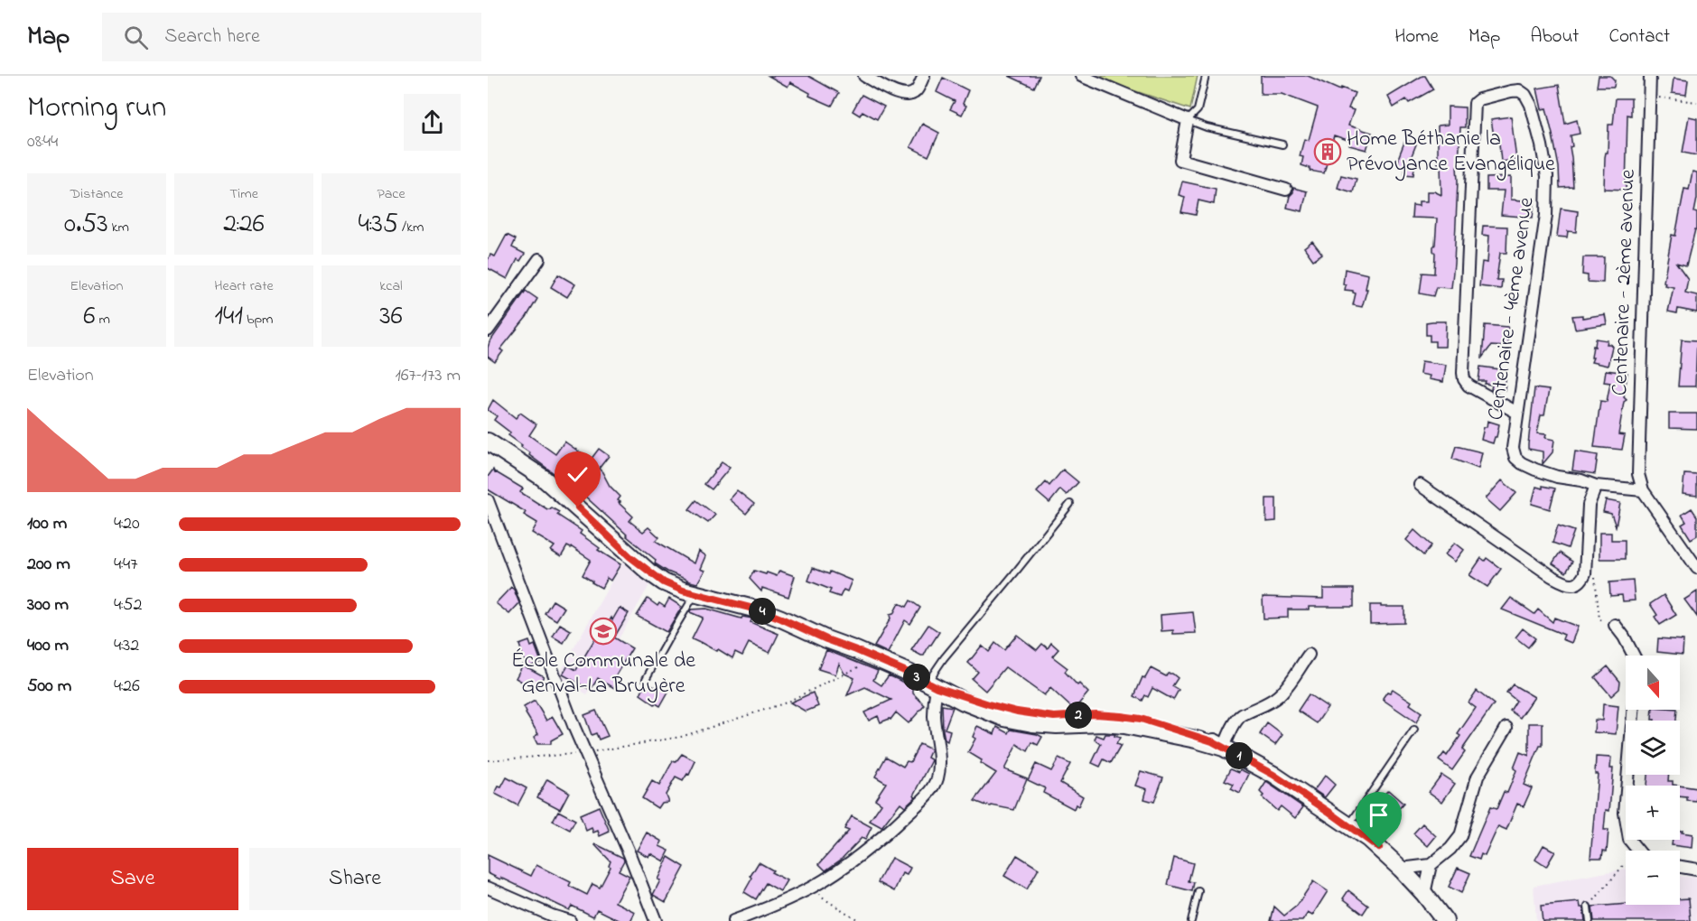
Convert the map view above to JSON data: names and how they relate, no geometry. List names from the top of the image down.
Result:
{
  "streets": {
    "street": ["Centenaire - 2ème avenue", "Centenaire - 4ème avenue"]
  },
  "crossings": [
    ["Centenaire - 2ème avenue", "Centenaire - 4ème avenue"]
  ],
  "places": {
    "building": ["Home Béthanie la Prévoyance Evangélique"],
    "school or university": ["École Communale de Genval-La Bruyère"]
  },
  "north": "bottom",
  "page": {
    "header": "Map",
    "search": "Search here",
    "nav": [
      "Home",
      "Map",
      "About",
      "Contact"
    ],
    "heading": ["Morning run", "08:44"],
    "stats": [
      ["Distance", "0.53 km"],
      ["Time", "2:26"],
      ["Pace", "4:35 /km"],
      ["Elevation", "6 m"],
      ["Heart rate", "141 bpm"],
      ["kcal", "36"]
    ],
    "chart": ["Elevation", "167–173 m"],
    "list": [
      {
        "name": "100 m",
        "note": "4:20"
      },
      {
        "name": "200 m",
        "note": "4:47"
      },
      {
        "name": "300 m",
        "note": "4:52"
      },
      {
        "name": "400 m",
        "note": "4:32"
      },
      {
        "name": "500 m",
        "note": "4:26"
      }
    ],
    "pins": [
      "4",
      "3",
      "2",
      "1"
    ],
    "map_buttons": ["+", "−"],
    "buttons": ["Save", "Share"]
  }
}
